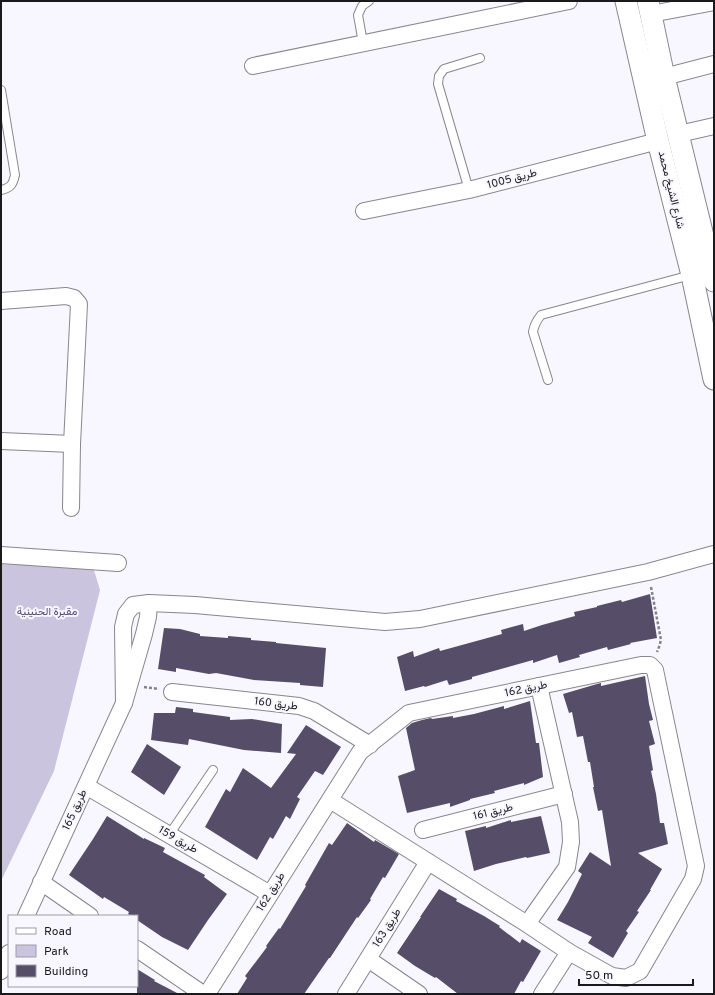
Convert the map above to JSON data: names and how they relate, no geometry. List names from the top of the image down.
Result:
{
  "streets": {
    "street": [
      "طريق 1005",
      "شارع الشيخ محمد",
      "طريق 162",
      "طريق 160",
      "طريق 165",
      "طريق 161",
      "طريق 159",
      "طريق 163"
    ]
  },
  "crossings": [
    ["طريق 1005", "شارع الشيخ محمد"],
    ["طريق 162", "طريق 160"],
    ["طريق 162", "طريق 159"],
    ["طريق 165", "طريق 159"]
  ],
  "parks": ["مقبرة الحنينية"],
  "legend": ["Road", "Park", "Building"],
  "scale_bar": "50 m"
}
